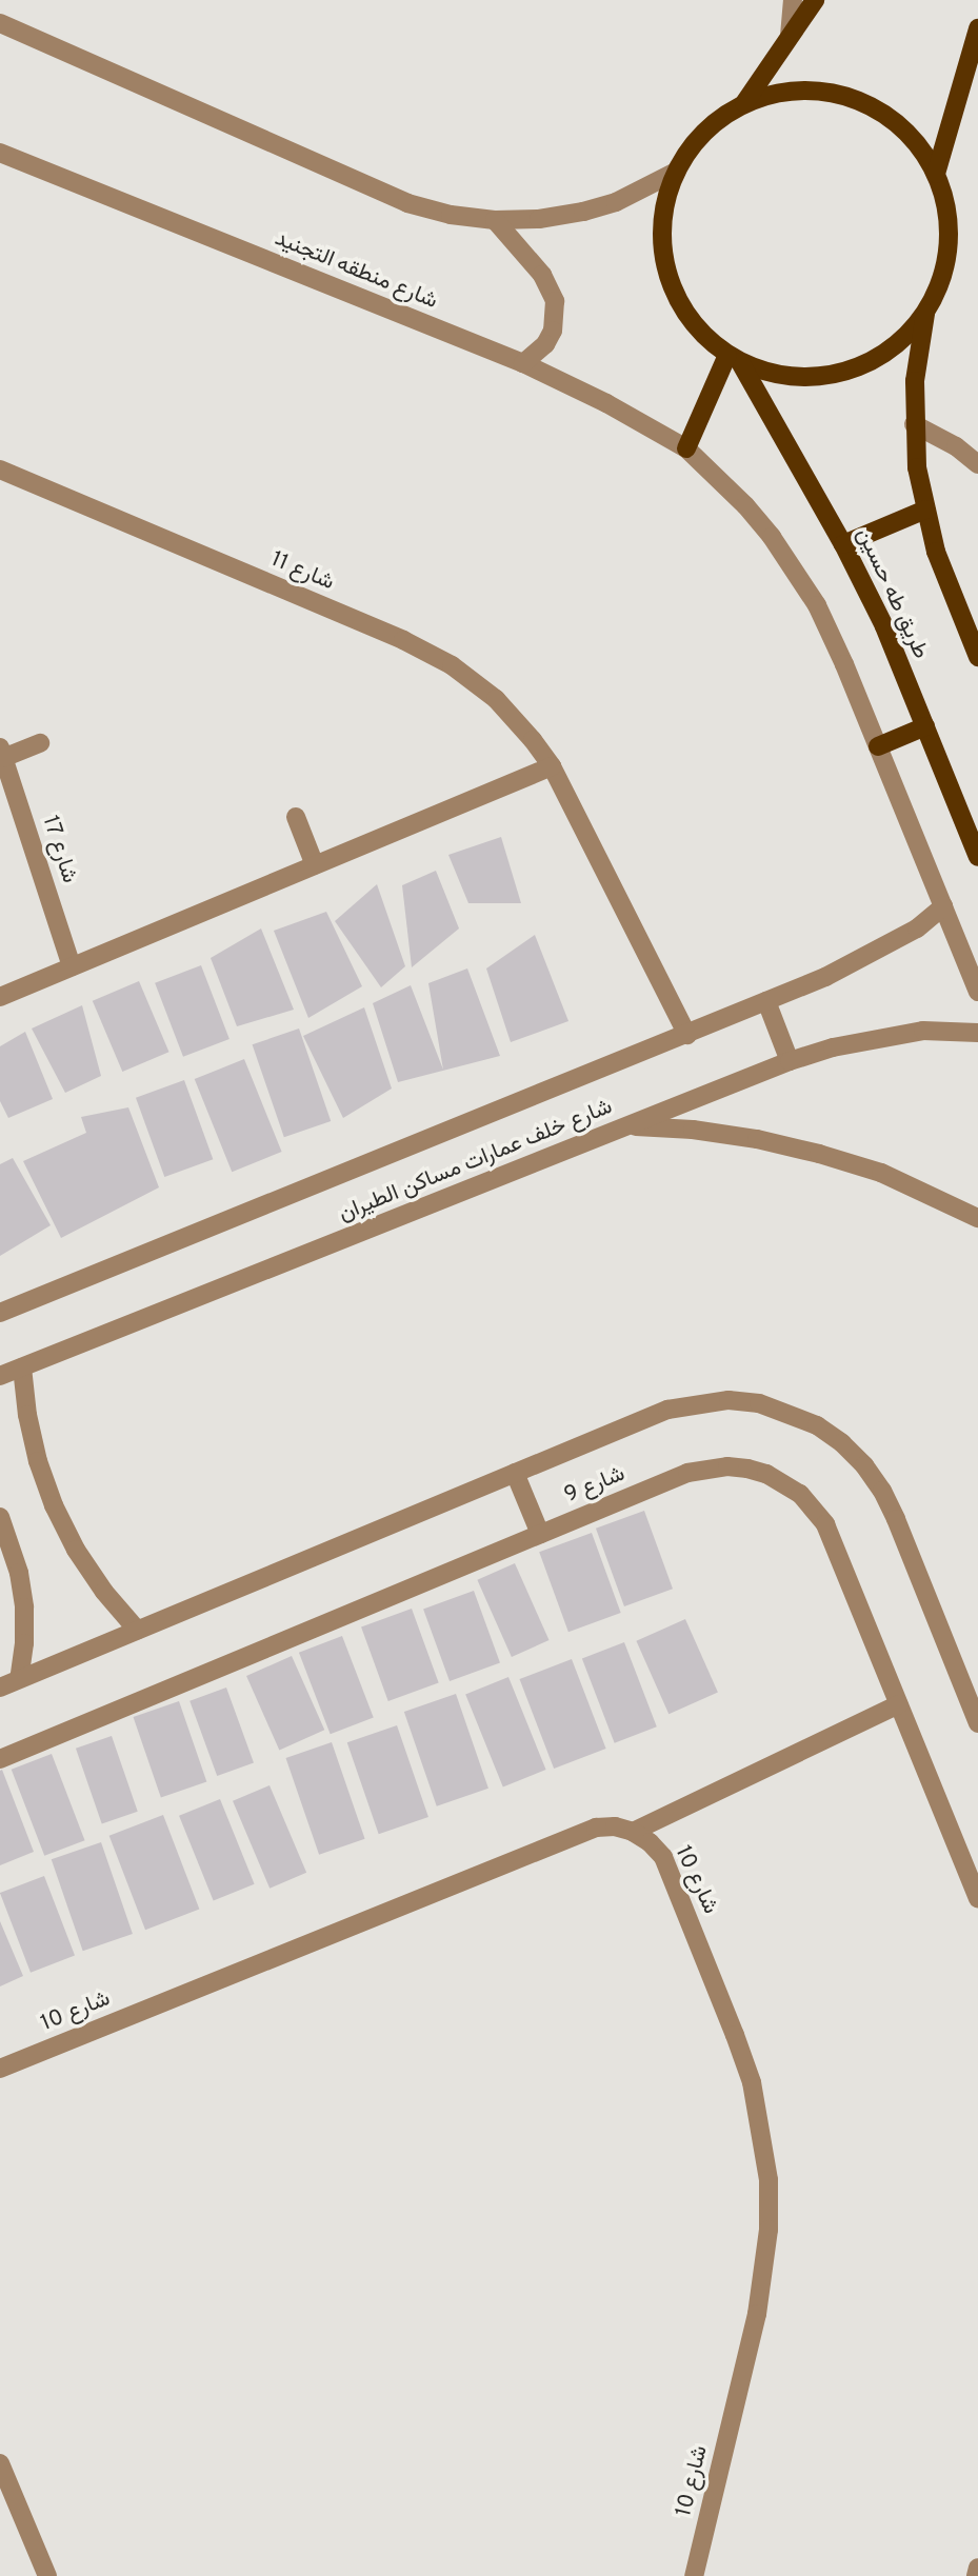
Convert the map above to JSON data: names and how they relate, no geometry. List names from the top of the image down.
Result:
{
  "streets": {
    "main road": ["طريق طه حسين"],
    "street": [
      "شارع منطقه التجنيد",
      "شارع 11",
      "شارع 17",
      "شارع خلف عمارات مساكن الطيران",
      "شارع 9",
      "شارع 10"
    ]
  },
  "crossings": [
    ["شارع منطقه التجنيد", "شارع خلف عمارات مساكن الطيران"],
    ["شارع 11", "شارع خلف عمارات مساكن الطيران"]
  ]
}
